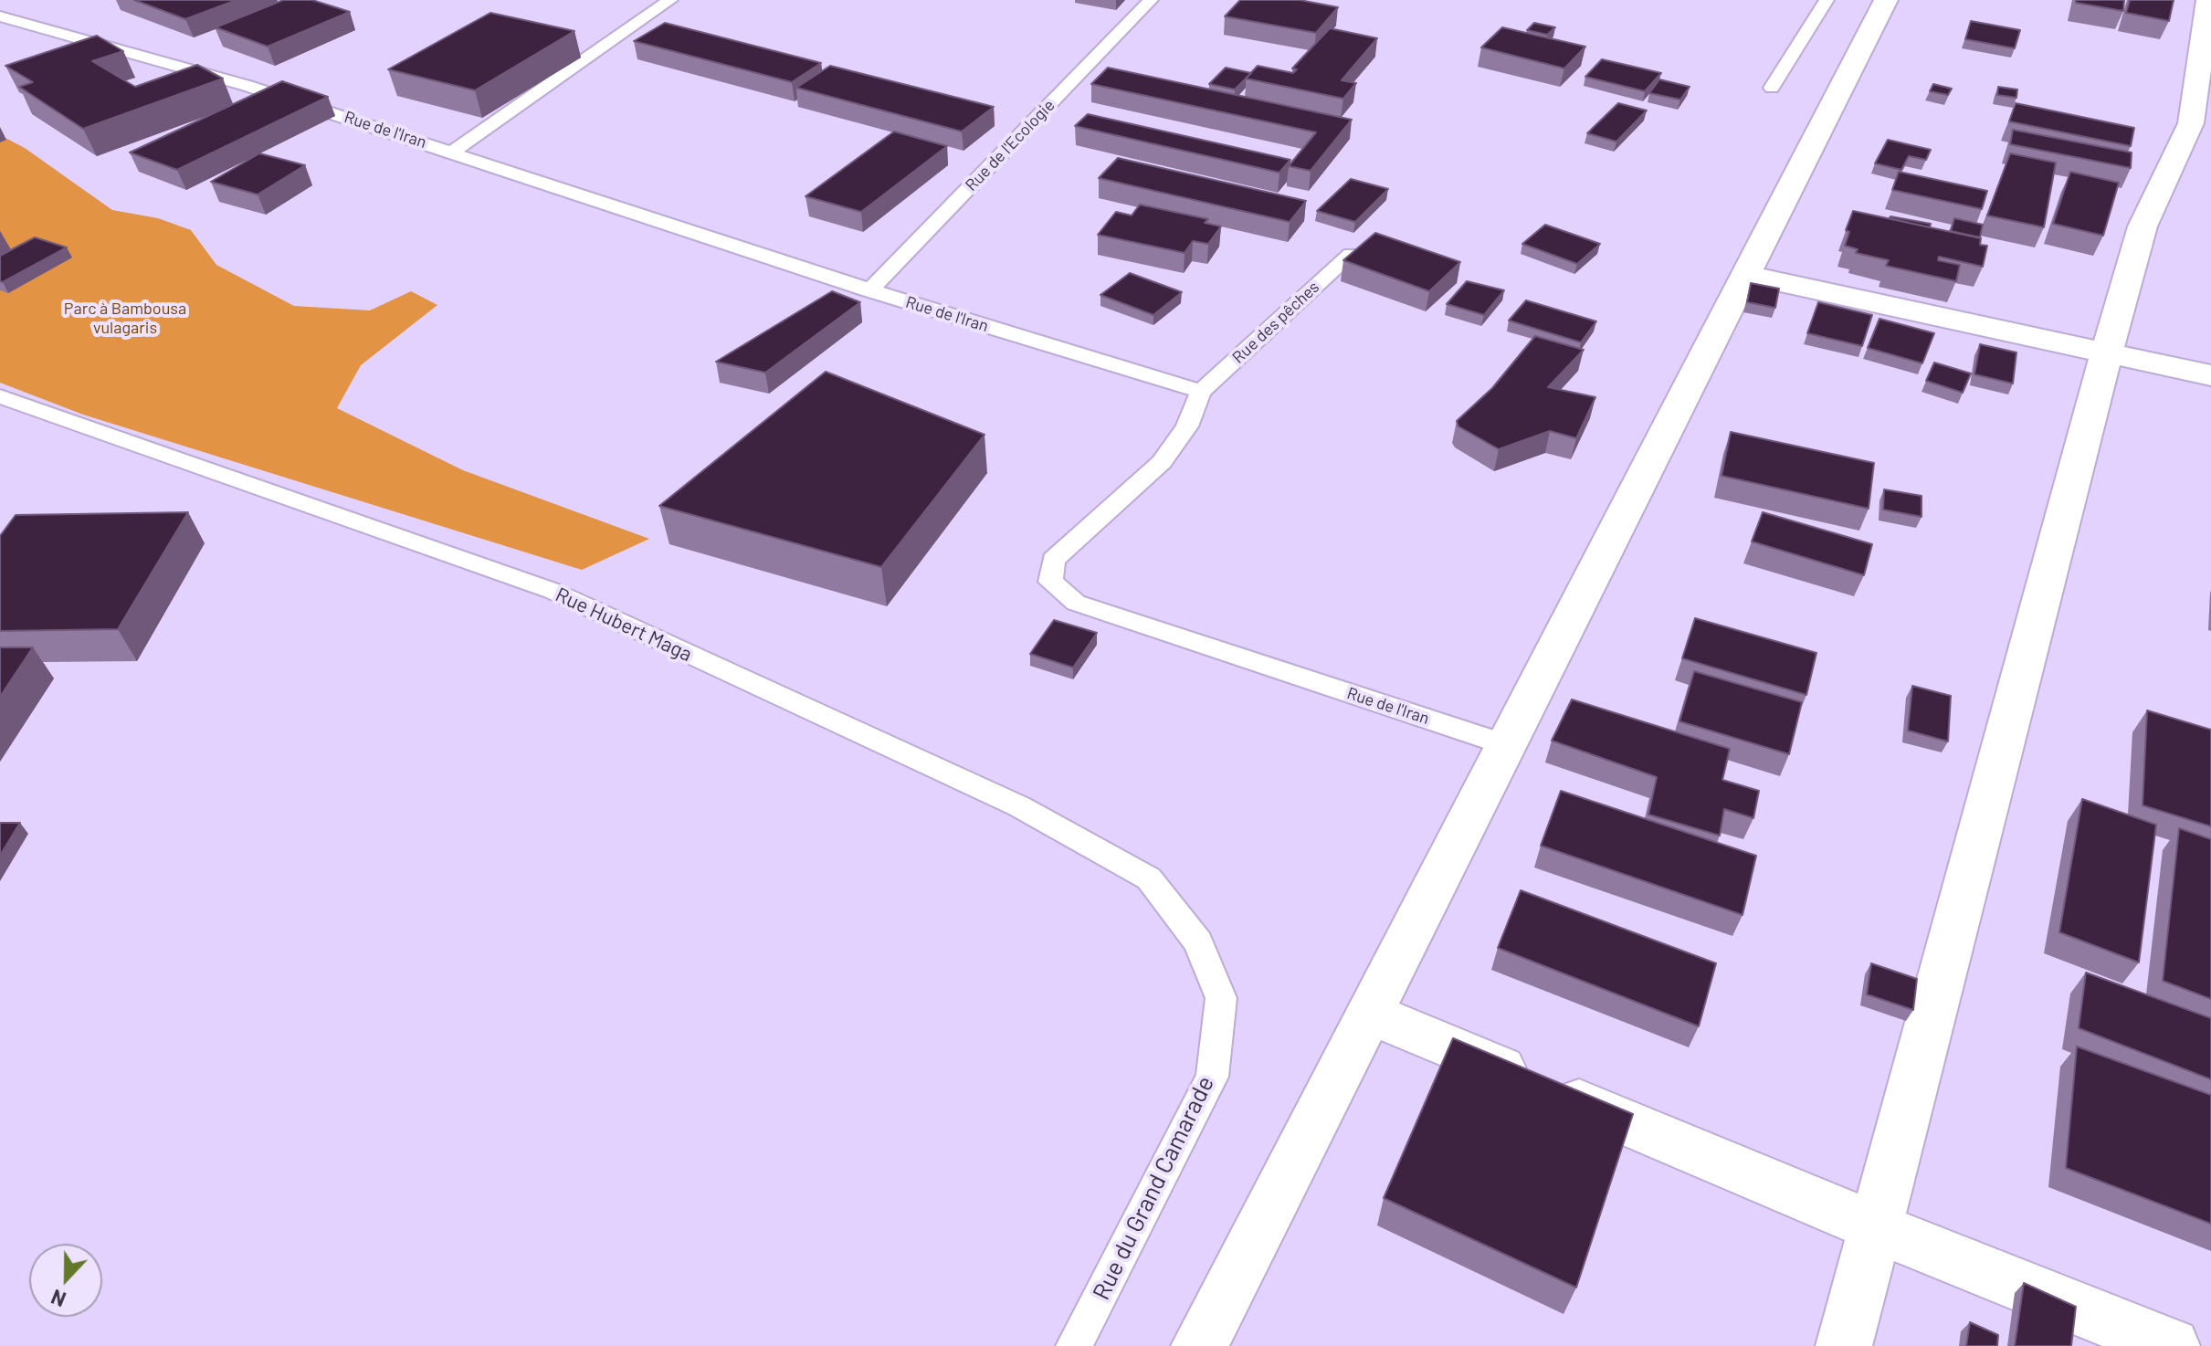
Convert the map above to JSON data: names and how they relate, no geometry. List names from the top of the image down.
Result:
{
  "streets": {
    "lane": [
      "Rue de l'Iran",
      "Rue de l'Ecologie",
      "Rue des pêches",
      "Rue Hubert Maga",
      "Rue du Grand Camarade"
    ]
  },
  "crossings": [
    ["Rue de l'Iran", "Rue de l'Ecologie"],
    ["Rue de l'Iran", "Rue des pêches"],
    ["Rue Hubert Maga", "Rue du Grand Camarade"]
  ],
  "parks": ["Parc à Bambousa vulagaris"],
  "north": "bottom"
}
